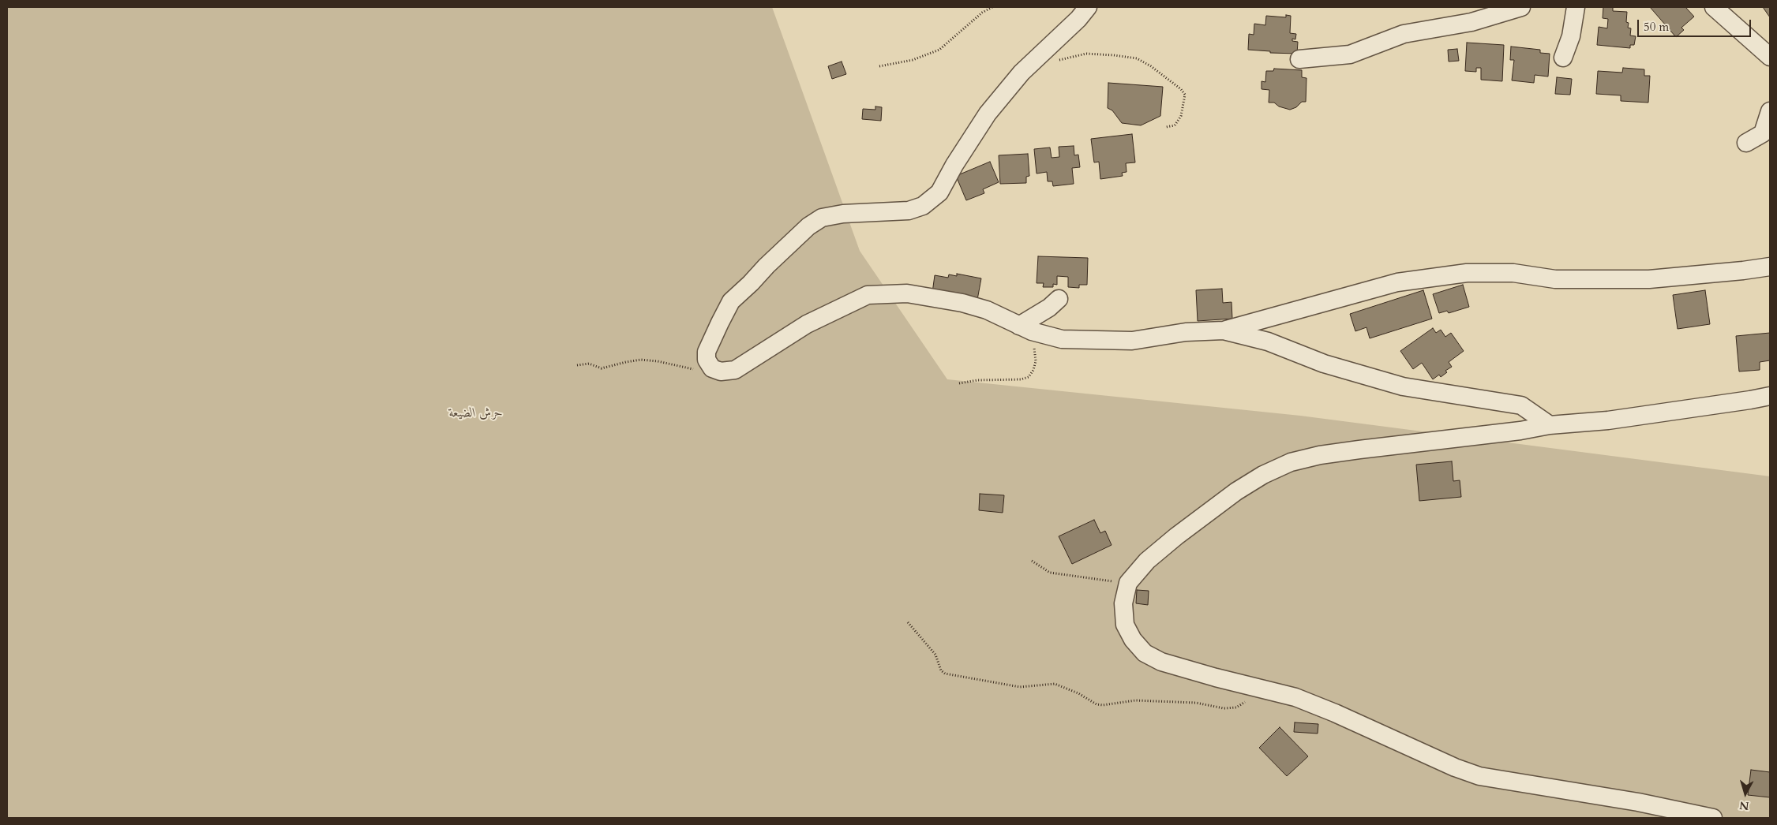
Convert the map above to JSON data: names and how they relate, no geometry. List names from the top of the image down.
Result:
{
  "parks": ["حرش الضيعة"],
  "scale_bar": "50 m",
  "north": "bottom"
}
